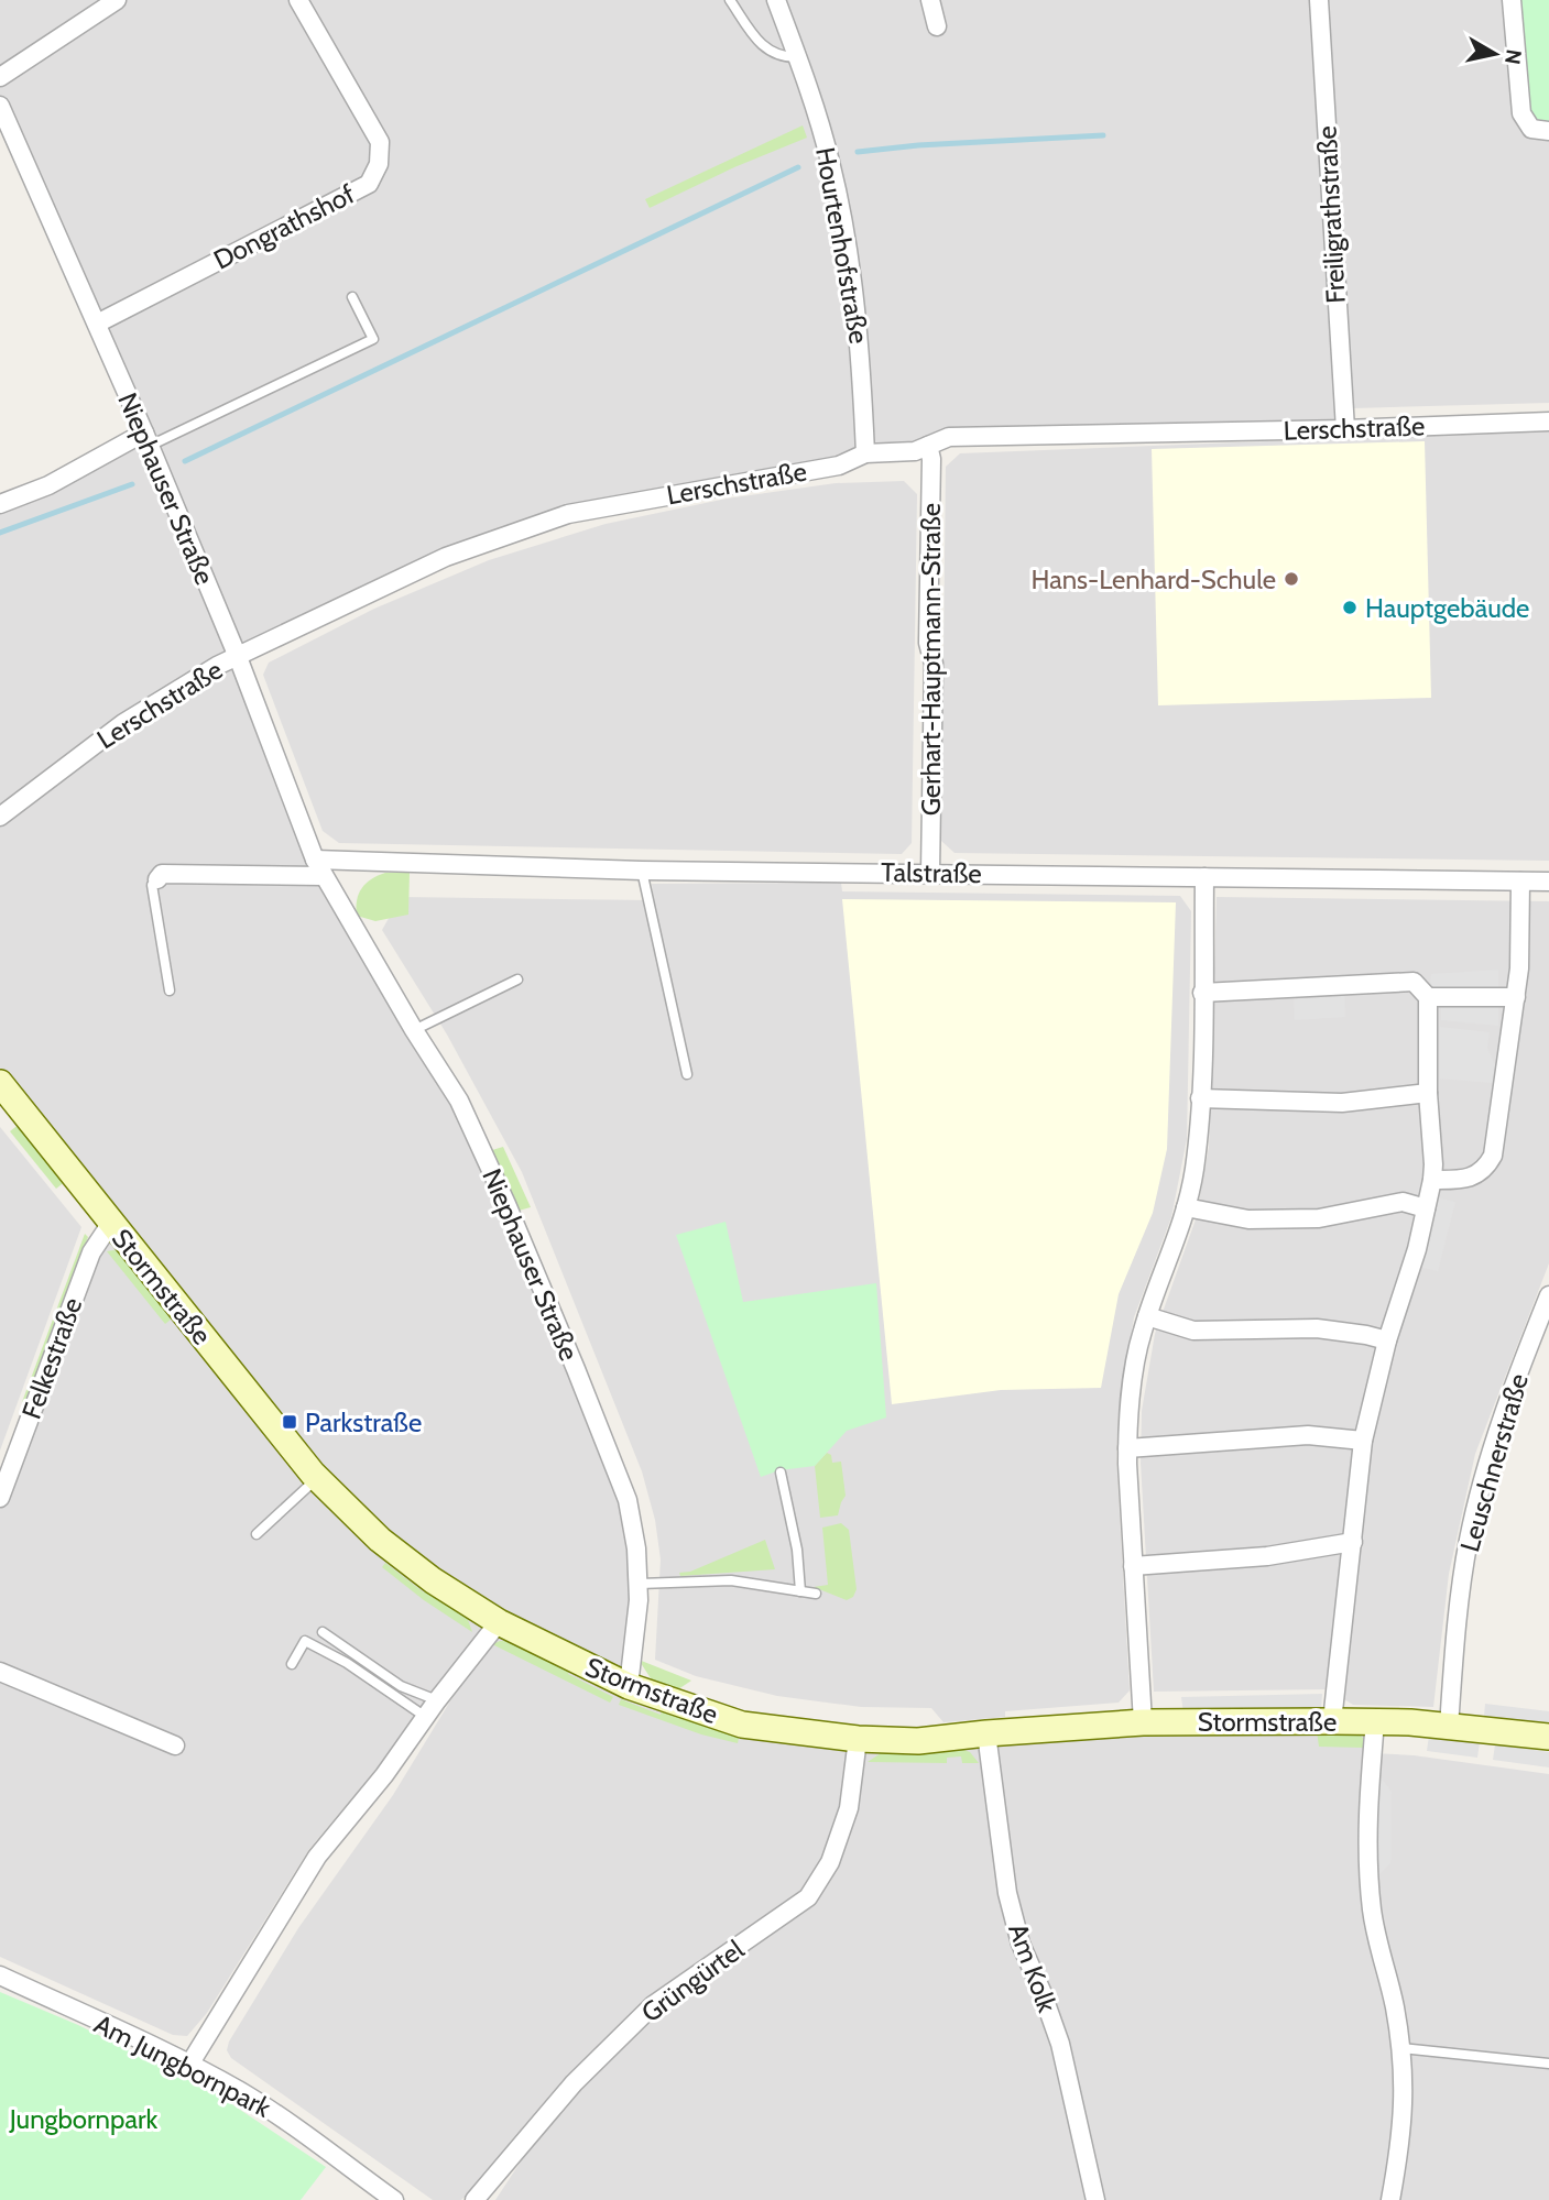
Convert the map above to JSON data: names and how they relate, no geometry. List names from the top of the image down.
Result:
{
  "streets": {
    "street": [
      "Freiligrathstraße",
      "Dongrathshof",
      "Hourtenhofstraße",
      "Lerschstraße",
      "Niephauser Straße",
      "Gerhart-Hauptmann-Straße",
      "Talstraße",
      "Stormstraße",
      "Felkestraße",
      "Leuschnerstraße",
      "Am Kolk",
      "Grüngürtel",
      "Am Jungbornpark"
    ]
  },
  "crossings": [
    ["Freiligrathstraße", "Lerschstraße"],
    ["Dongrathshof", "Niephauser Straße"],
    ["Hourtenhofstraße", "Lerschstraße"],
    ["Lerschstraße", "Niephauser Straße"],
    ["Lerschstraße", "Gerhart-Hauptmann-Straße"],
    ["Niephauser Straße", "Talstraße"],
    ["Niephauser Straße", "Stormstraße"],
    ["Gerhart-Hauptmann-Straße", "Talstraße"],
    ["Stormstraße", "Felkestraße"],
    ["Stormstraße", "Leuschnerstraße"],
    ["Stormstraße", "Am Kolk"],
    ["Stormstraße", "Grüngürtel"]
  ],
  "parks": ["Jungbornpark"],
  "places": {
    "other": ["Hans-Lenhard-Schule", "Hauptgebäude"],
    "transit": ["Parkstraße"]
  },
  "north": "right"
}
